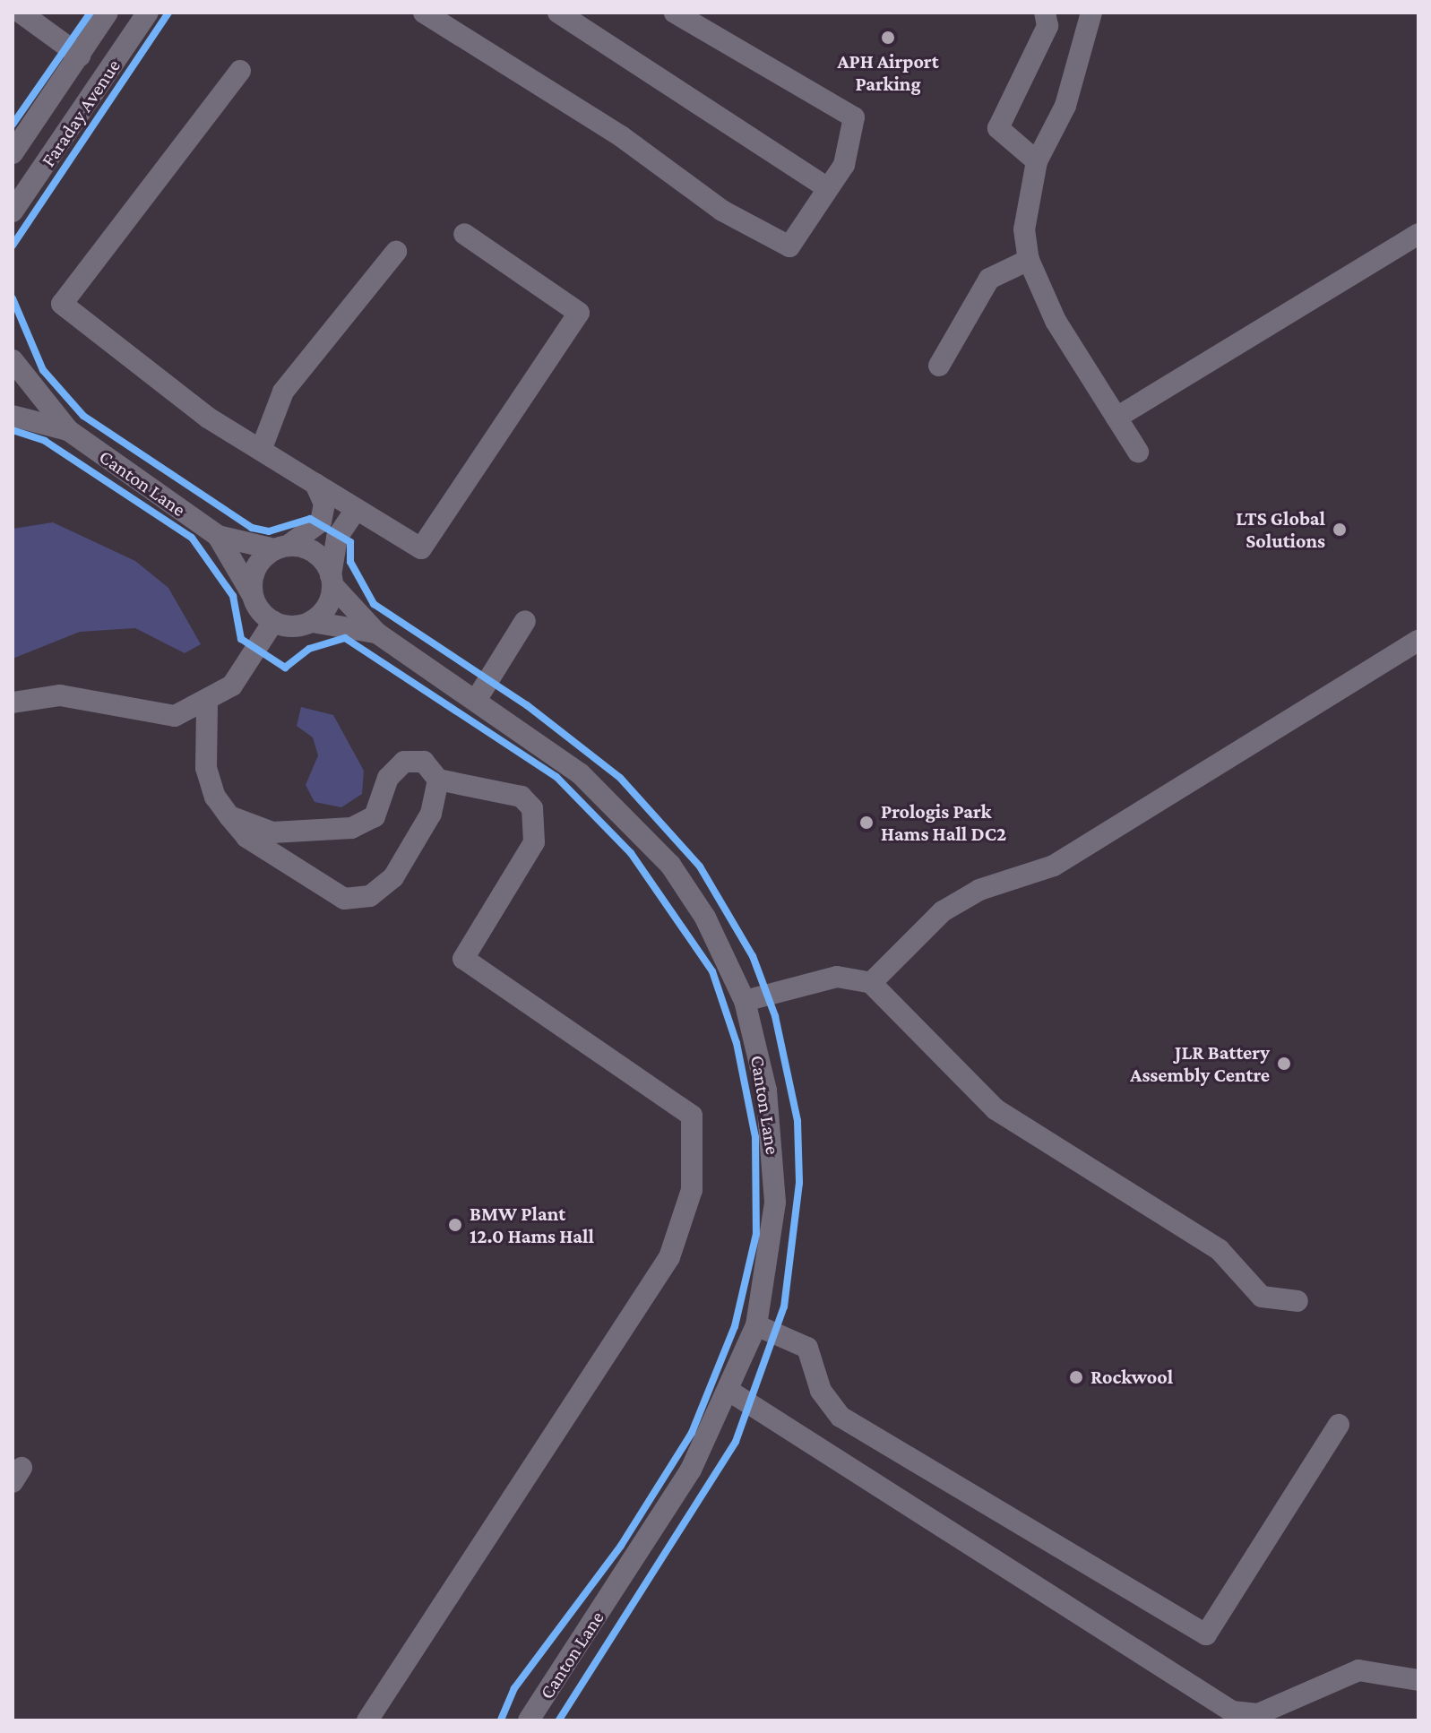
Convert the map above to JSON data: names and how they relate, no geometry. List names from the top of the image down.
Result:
{
  "streets": {
    "street": ["Faraday Avenue", "Canton Lane"]
  },
  "places": [
    "APH Airport Parking",
    "LTS Global Solutions",
    "Prologis Park Hams Hall DC2",
    "JLR Battery Assembly Centre",
    "BMW Plant 12.0 Hams Hall",
    "Rockwool"
  ]
}
